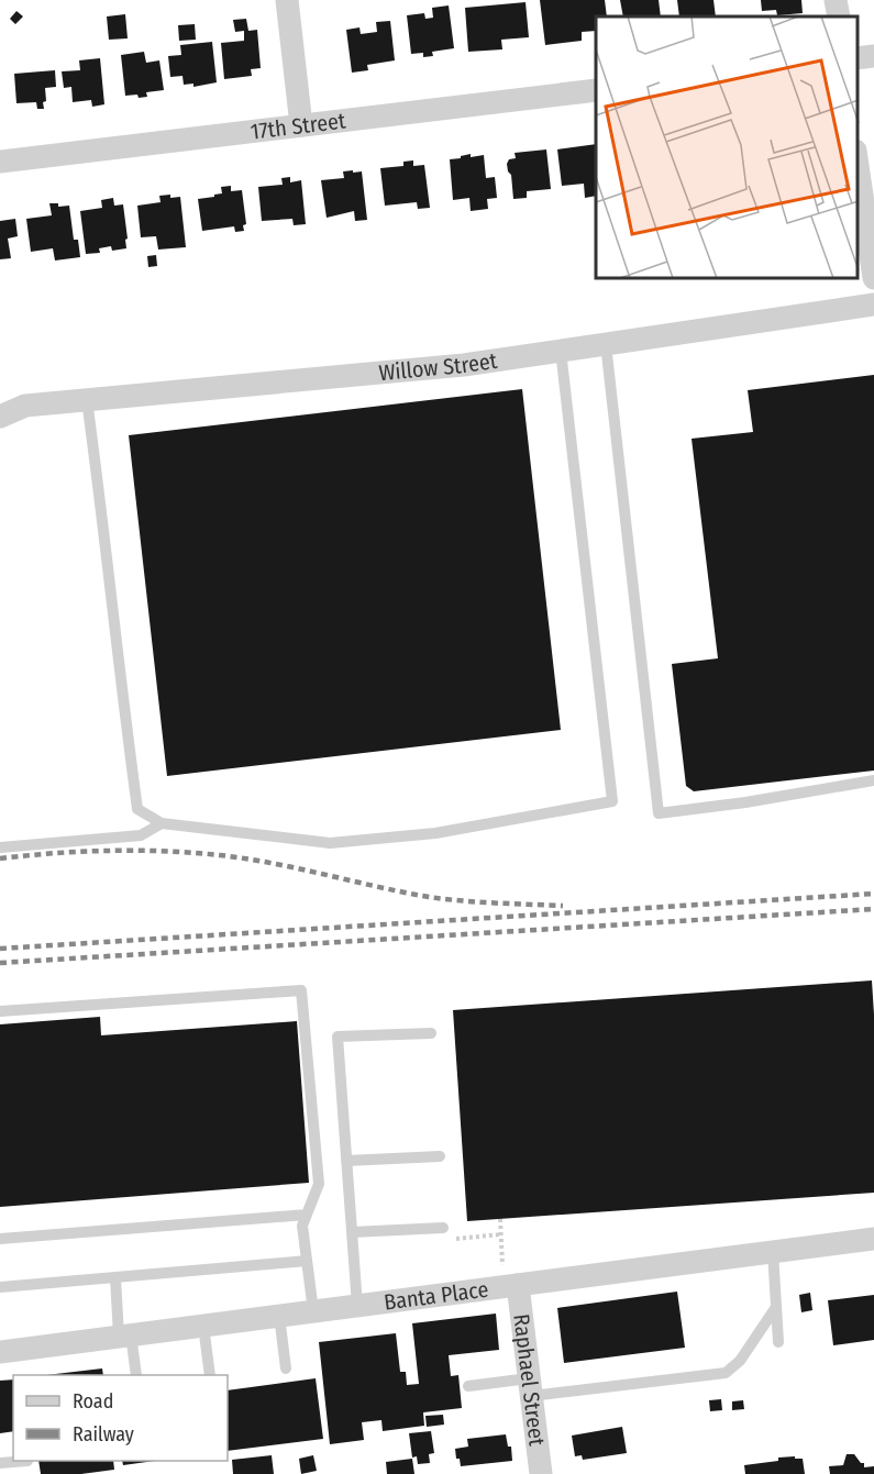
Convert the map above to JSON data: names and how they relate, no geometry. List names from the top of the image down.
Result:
{
  "streets": {
    "street": [
      "17th Street",
      "Willow Street",
      "Banta Place",
      "Raphael Street"
    ]
  },
  "crossings": [
    ["Banta Place", "Raphael Street"]
  ],
  "legend": ["Road", "Railway"]
}
